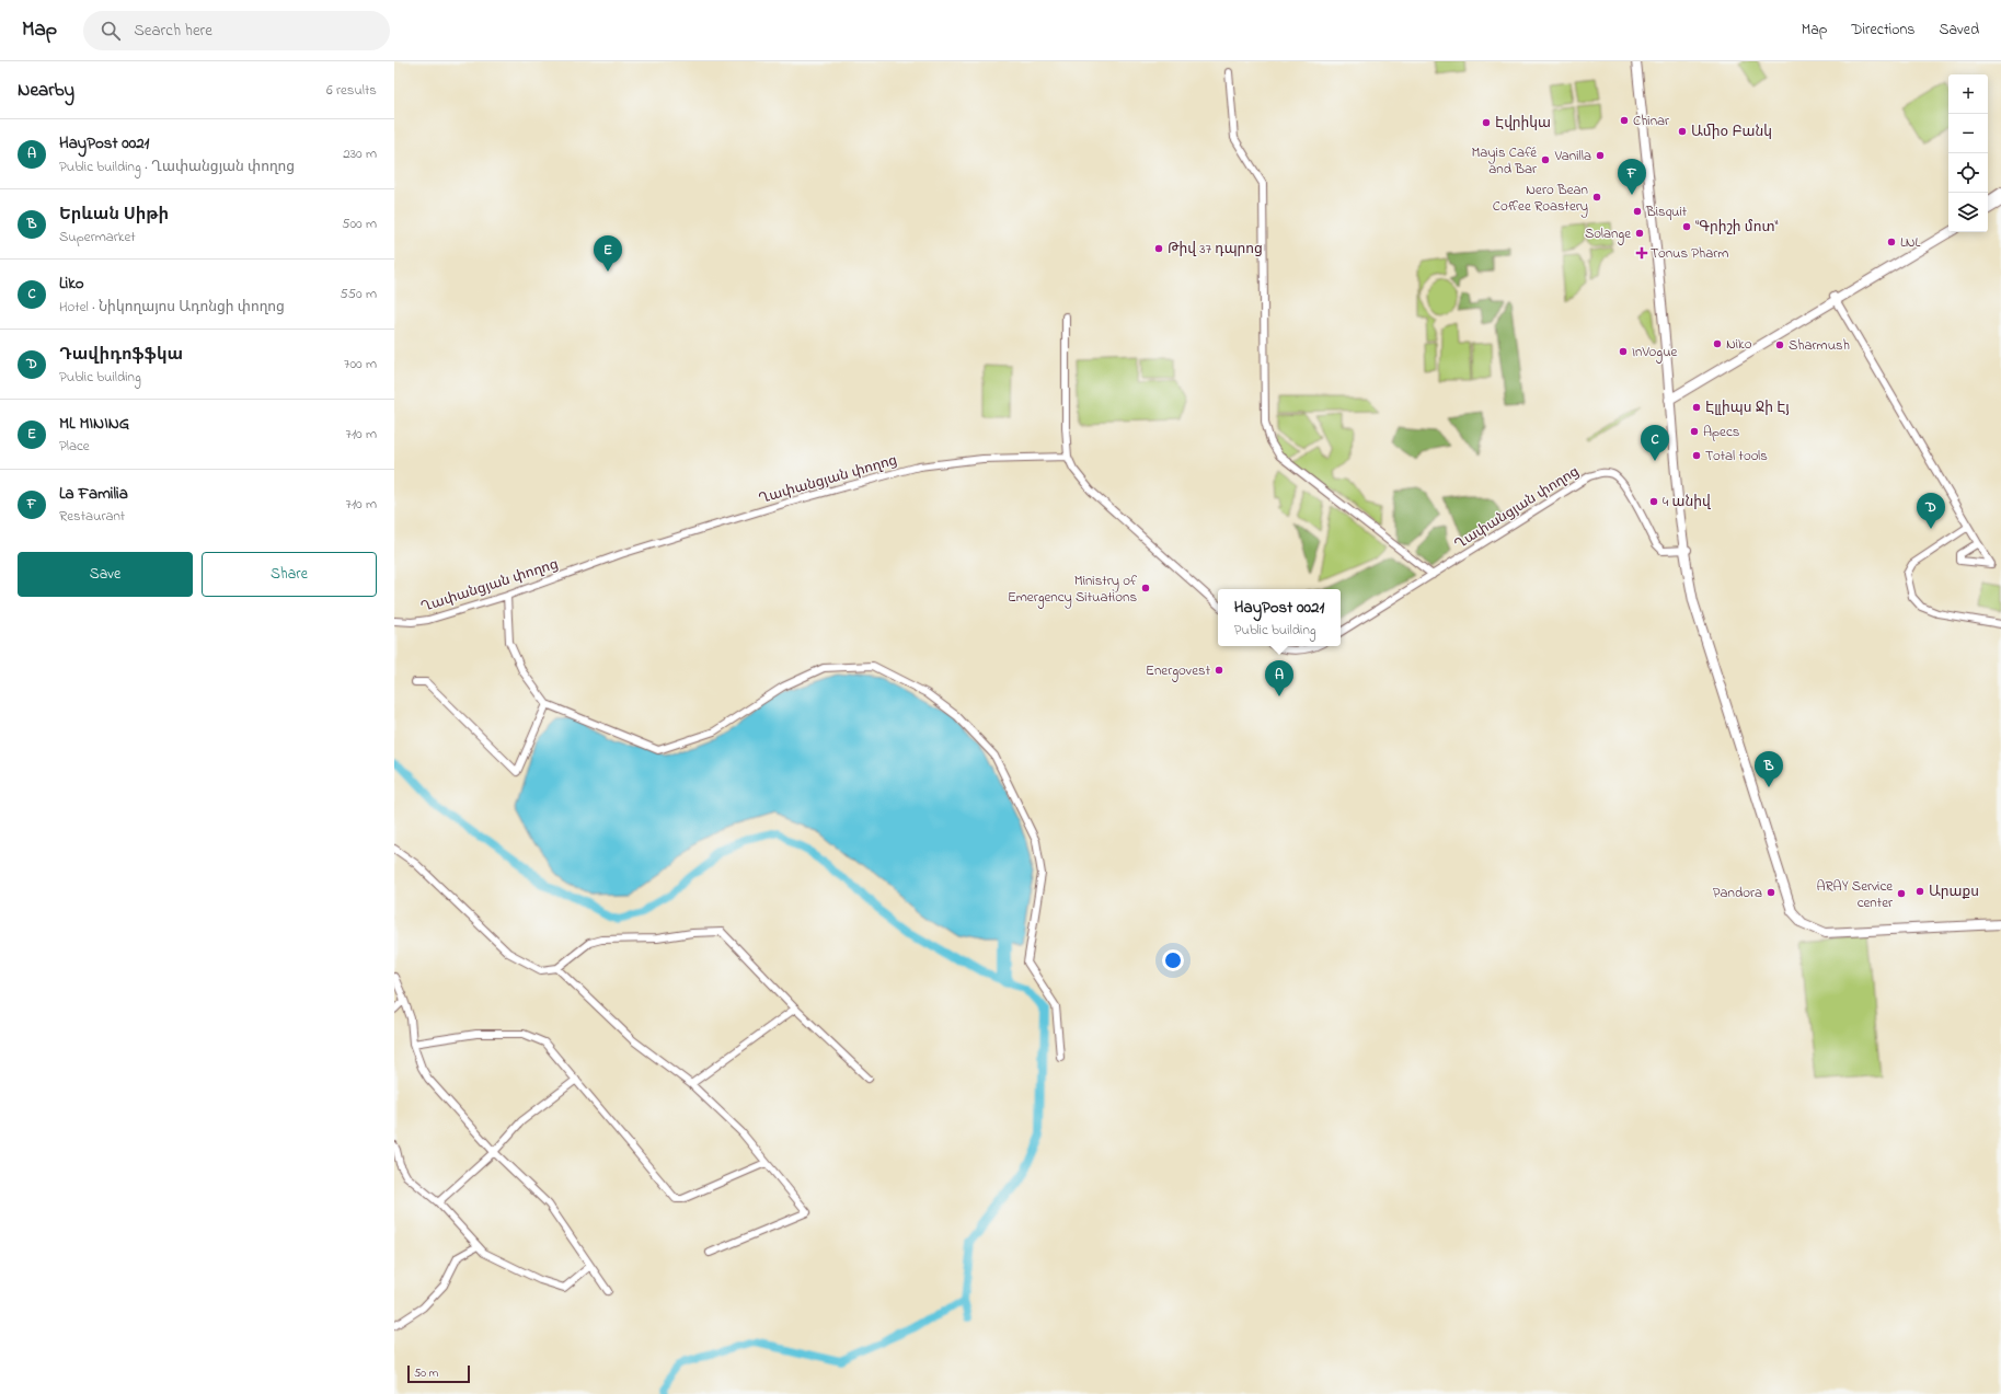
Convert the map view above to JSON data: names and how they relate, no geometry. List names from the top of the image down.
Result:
{
  "streets": {
    "street": ["Ղափանցյան փողոց"]
  },
  "places": {
    "other": [
      "Chinar",
      "Էվրիկա",
      "Ամիօ Բանկ",
      "Vanilla",
      "Mayis Café and Bar",
      "Nero Bean Coffee Roastery",
      "Bisquit",
      "\"Գրիշի մոտ\"",
      "Solange",
      "LNL",
      "Թիվ 37 դպրոց",
      "Niko",
      "Sharmush",
      "InVogue",
      "Էլլիպս Ջի Էյ",
      "Apecs",
      "Total tools",
      "4 անիվ",
      "Ministry of Emergency Situations",
      "Energovest",
      "Արաքս",
      "Pandora",
      "ARAY Service center"
    ],
    "health": ["Tonus Pharm"]
  },
  "scale_bar": "50 m",
  "page": {
    "header": "Map",
    "search": "Search here",
    "nav": ["Map", "Directions", "Saved"],
    "heading": ["Nearby", "6 results"],
    "map_buttons": ["+", "−"],
    "list": [
      {
        "mark": "A",
        "name": "HayPost 0021",
        "note": "Public building · Ղափանցյան փողոց",
        "value": "230 m"
      },
      {
        "mark": "B",
        "name": "Երևան Սիթի",
        "note": "Supermarket",
        "value": "500 m"
      },
      {
        "mark": "C",
        "name": "Liko",
        "note": "Hotel · Նիկողայոս Ադոնցի փողոց",
        "value": "550 m"
      },
      {
        "mark": "D",
        "name": "Դավիդոֆֆկա",
        "note": "Public building",
        "value": "700 m"
      },
      {
        "mark": "E",
        "name": "ML MINING",
        "note": "Place",
        "value": "710 m"
      },
      {
        "mark": "F",
        "name": "La Familia",
        "note": "Restaurant",
        "value": "710 m"
      }
    ],
    "pins": [
      "F",
      "E",
      "C",
      "D",
      "A",
      "B"
    ],
    "buttons": ["Save", "Share"],
    "popup": ["HayPost 0021", "Public building"],
    "scale": "50 m"
  }
}
